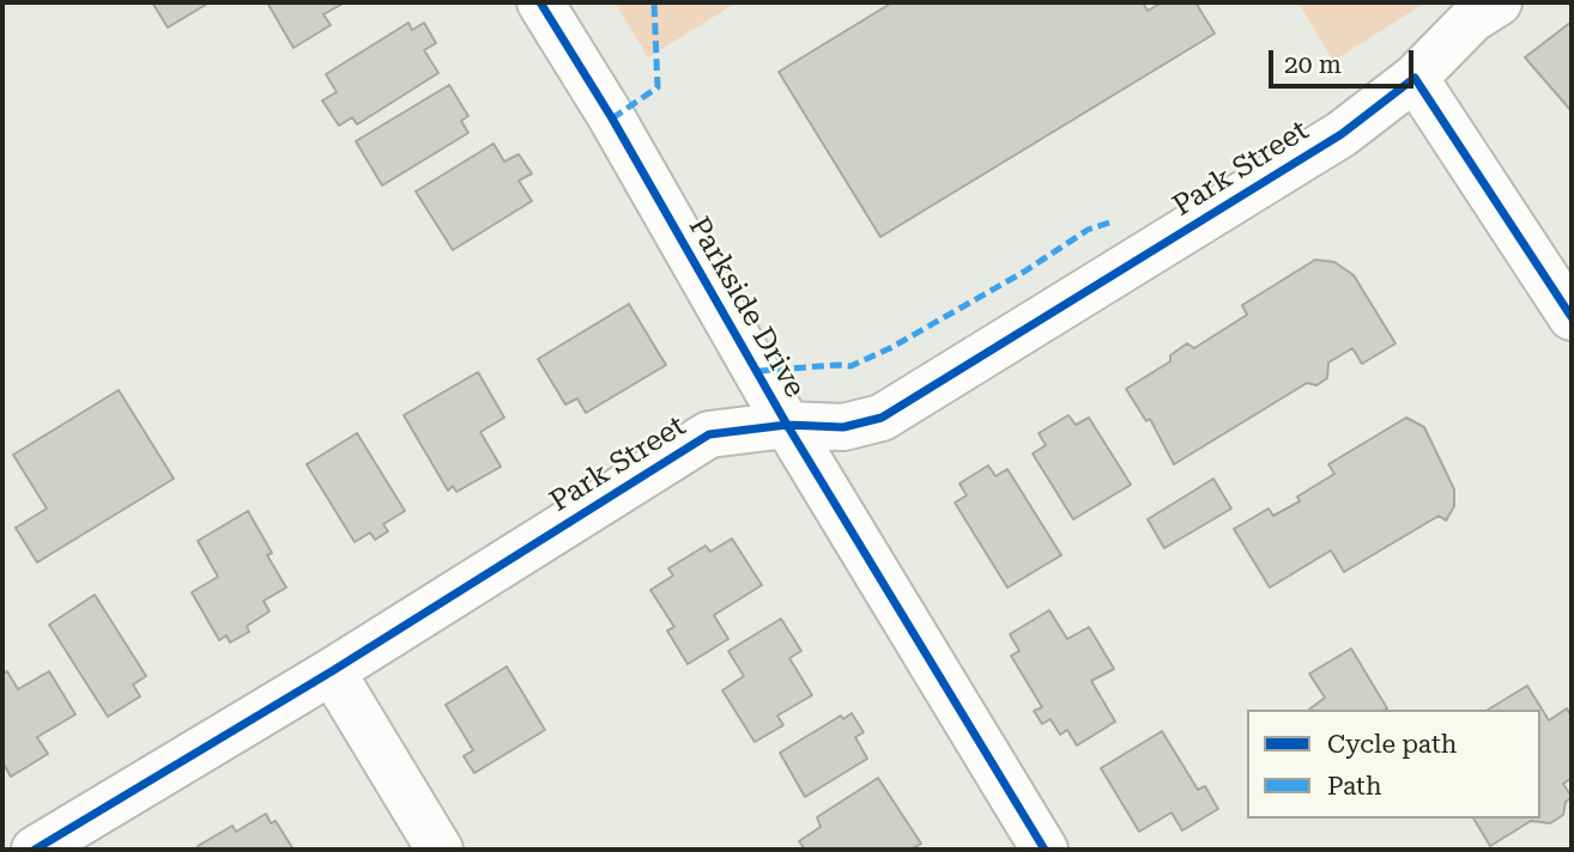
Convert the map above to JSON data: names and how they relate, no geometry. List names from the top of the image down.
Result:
{
  "streets": {
    "street": ["Park Street", "Parkside Drive"]
  },
  "crossings": [
    ["Park Street", "Parkside Drive"]
  ],
  "legend": ["Cycle path", "Path"],
  "scale_bar": "20 m"
}
